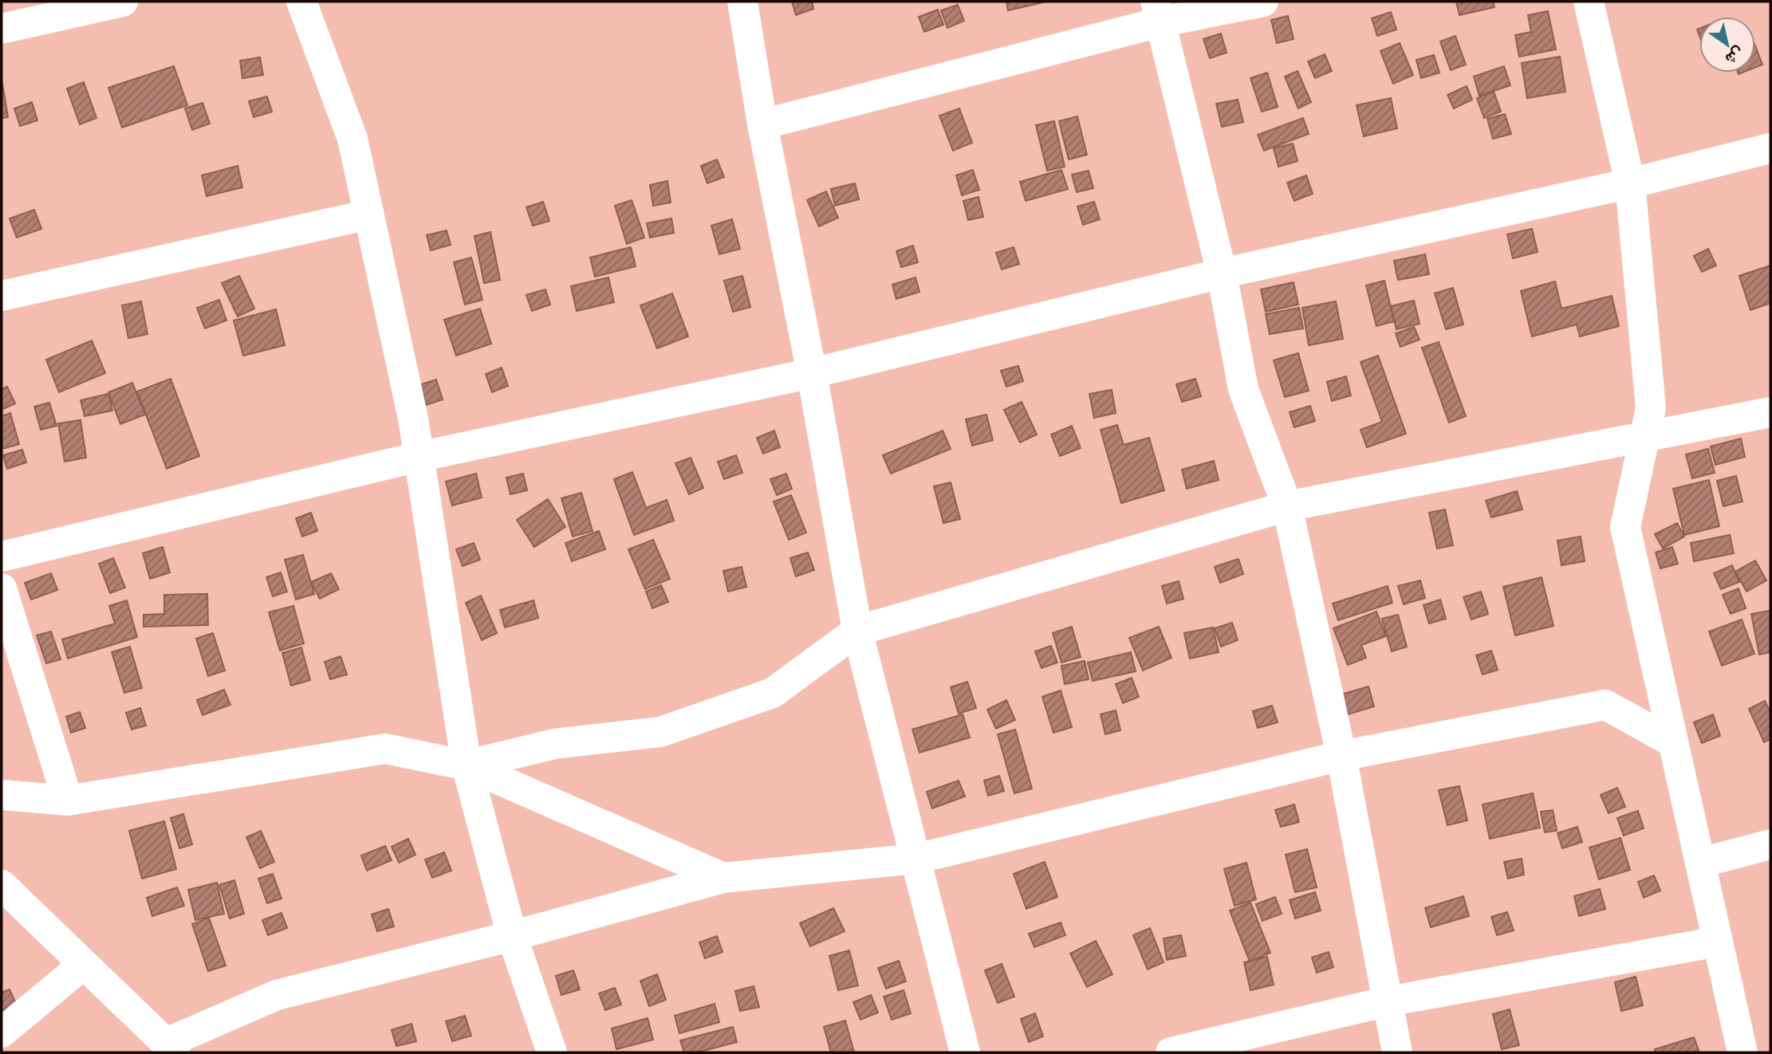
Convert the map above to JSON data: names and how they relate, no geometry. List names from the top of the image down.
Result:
{
  "north": "bottom right"
}
